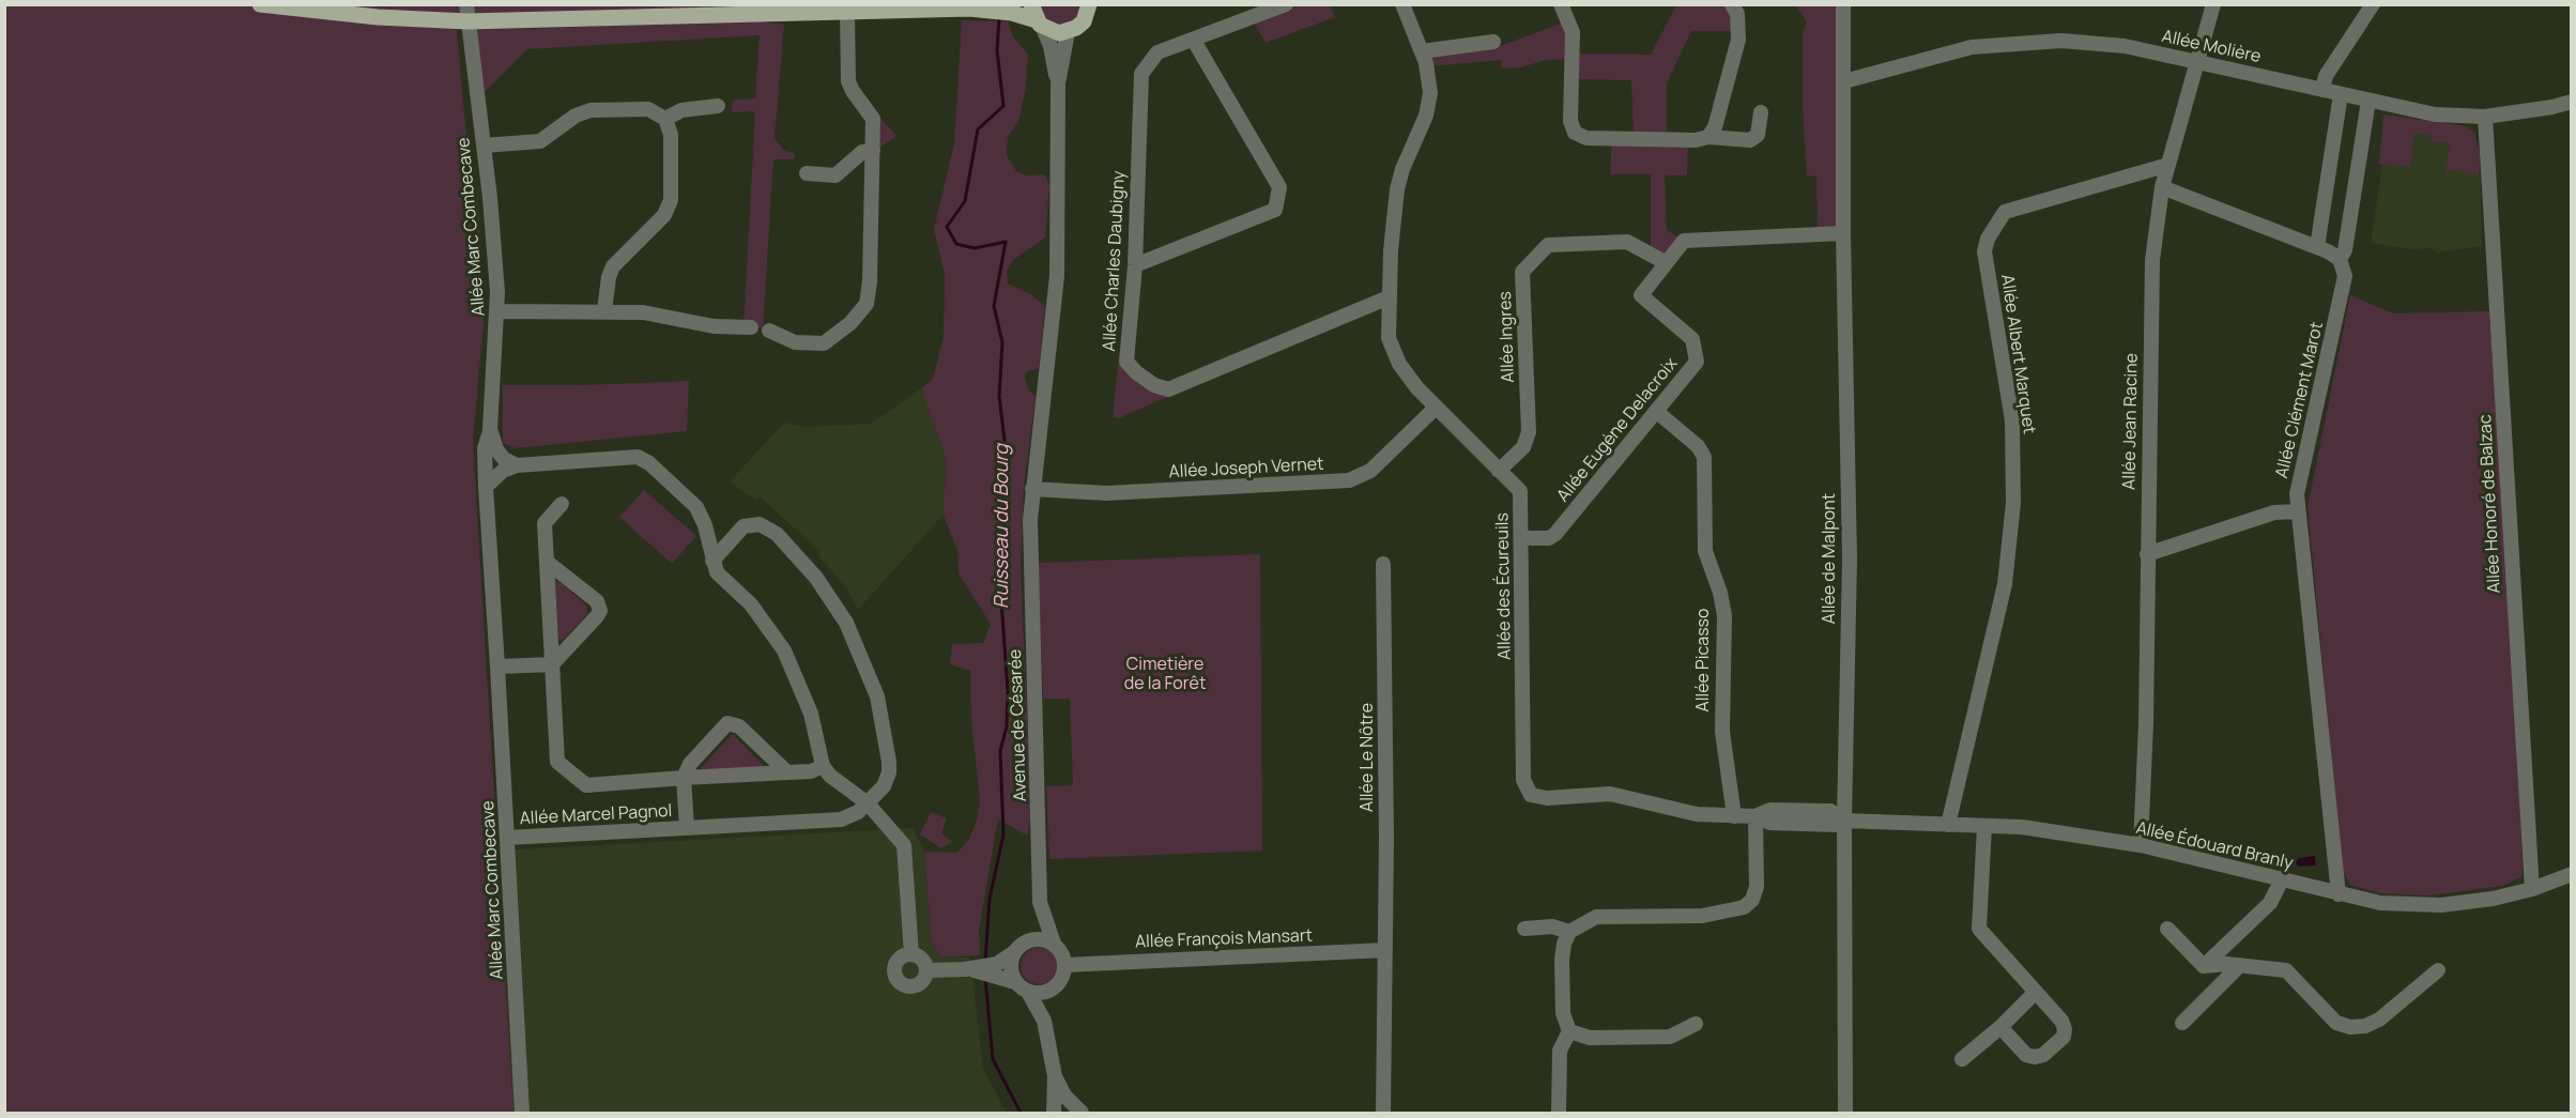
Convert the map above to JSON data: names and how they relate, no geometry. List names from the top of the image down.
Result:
{
  "streets": {
    "street": [
      "Allée Molière",
      "Allée Marc Combecave",
      "Allée Charles Daubigny",
      "Allée Ingres",
      "Allée Albert Marquet",
      "Allée Clément Marot",
      "Allée Jean Racine",
      "Allée Eugène Delacroix",
      "Allée Joseph Vernet",
      "Allée Honoré de Balzac",
      "Allée de Malpont",
      "Allée des Écureuils",
      "Allée Picasso",
      "Avenue de Césarée",
      "Allée Le Nôtre",
      "Allée Marcel Pagnol",
      "Allée Édouard Branly",
      "Allée François Mansart"
    ]
  },
  "crossings": [
    ["Allée Molière", "Allée Jean Racine"],
    ["Allée Molière", "Allée Honoré de Balzac"],
    ["Allée Molière", "Allée de Malpont"],
    ["Allée Marc Combecave", "Allée Marcel Pagnol"],
    ["Allée Charles Daubigny", "Allée des Écureuils"],
    ["Allée Ingres", "Allée Eugène Delacroix"],
    ["Allée Ingres", "Allée des Écureuils"],
    ["Allée Albert Marquet", "Allée Jean Racine"],
    ["Allée Albert Marquet", "Allée Édouard Branly"],
    ["Allée Clément Marot", "Allée Édouard Branly"],
    ["Allée Jean Racine", "Allée Édouard Branly"],
    ["Allée Eugène Delacroix", "Allée de Malpont"],
    ["Allée Eugène Delacroix", "Allée des Écureuils"],
    ["Allée Eugène Delacroix", "Allée Picasso"],
    ["Allée Joseph Vernet", "Allée des Écureuils"],
    ["Allée Joseph Vernet", "Avenue de Césarée"],
    ["Allée Honoré de Balzac", "Allée Édouard Branly"],
    ["Allée de Malpont", "Allée des Écureuils"],
    ["Allée de Malpont", "Allée Édouard Branly"],
    ["Allée des Écureuils", "Allée Picasso"],
    ["Allée des Écureuils", "Allée Édouard Branly"],
    ["Avenue de Césarée", "Allée François Mansart"],
    ["Allée Le Nôtre", "Allée François Mansart"]
  ],
  "water": ["Ruisseau du Bourg"],
  "parks": ["Cimetière de la Forêt"]
}
